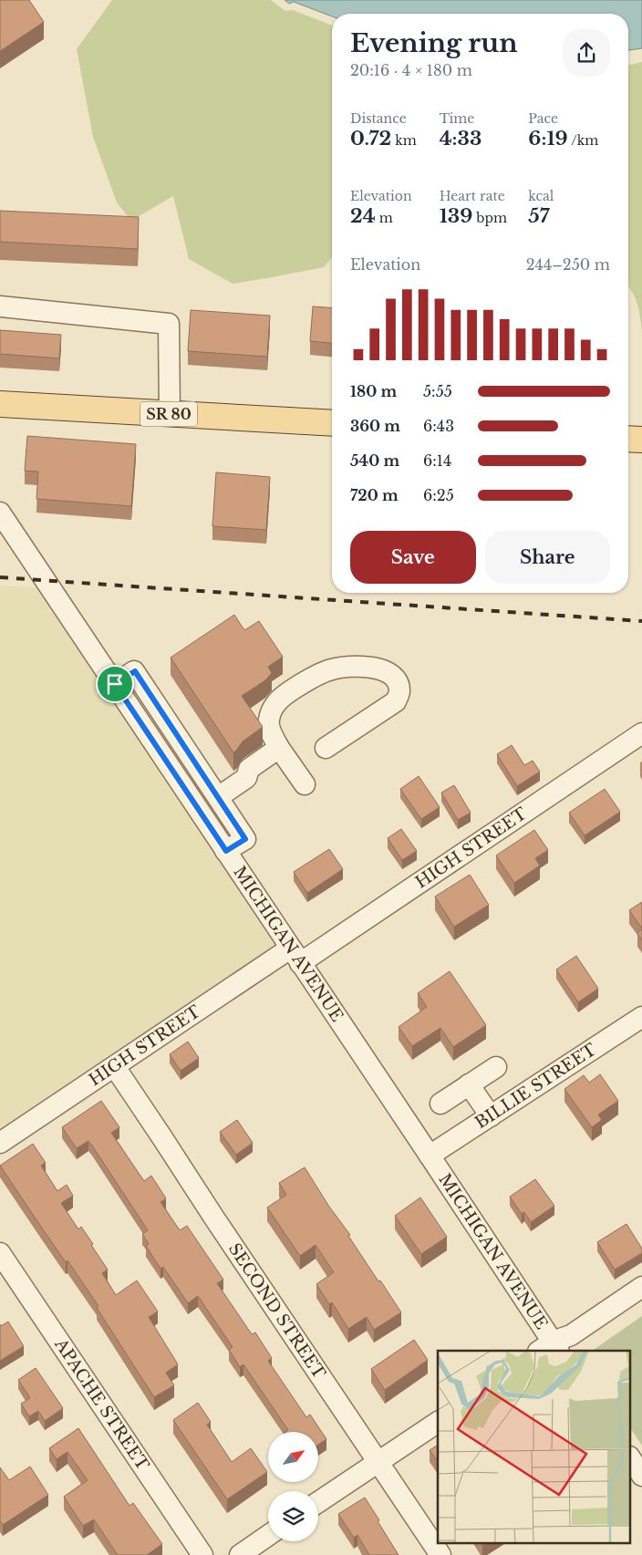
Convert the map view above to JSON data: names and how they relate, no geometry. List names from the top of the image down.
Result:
{
  "streets": {
    "main road": ["SR 80"],
    "street": [
      "HIGH STREET",
      "MICHIGAN AVENUE",
      "BILLIE STREET",
      "SECOND STREET",
      "APACHE STREET"
    ]
  },
  "crossings": [
    ["HIGH STREET", "MICHIGAN AVENUE"],
    ["HIGH STREET", "SECOND STREET"],
    ["MICHIGAN AVENUE", "BILLIE STREET"]
  ],
  "north": "top right",
  "page": {
    "heading": ["Evening run", "20:16 · 4 × 180 m"],
    "stats": [
      ["Distance", "0.72 km"],
      ["Time", "4:33"],
      ["Pace", "6:19 /km"],
      ["Elevation", "24 m"],
      ["Heart rate", "139 bpm"],
      ["kcal", "57"]
    ],
    "chart": ["Elevation", "244–250 m"],
    "list": [
      {
        "name": "180 m",
        "note": "5:55"
      },
      {
        "name": "360 m",
        "note": "6:43"
      },
      {
        "name": "540 m",
        "note": "6:14"
      },
      {
        "name": "720 m",
        "note": "6:25"
      }
    ],
    "buttons": ["Save", "Share"]
  }
}
